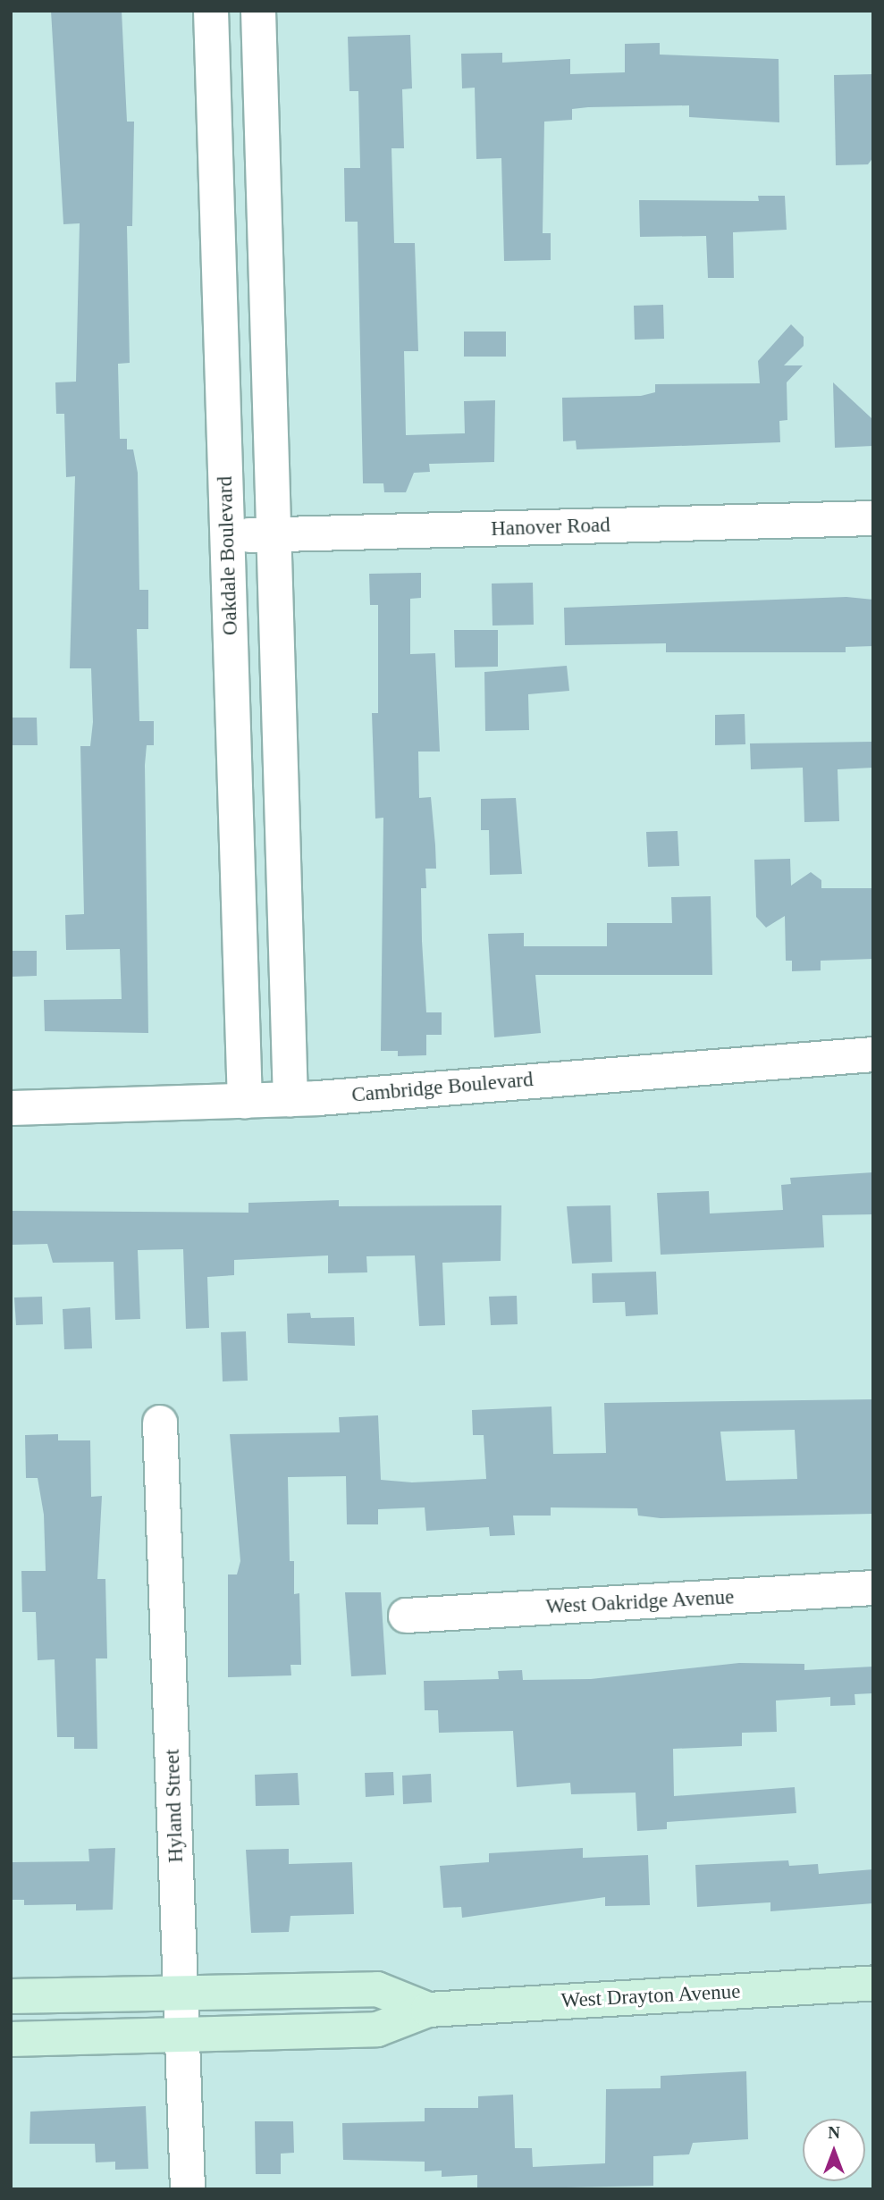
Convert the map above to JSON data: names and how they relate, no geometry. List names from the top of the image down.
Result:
{
  "streets": {
    "street": [
      "Hanover Road",
      "Oakdale Boulevard",
      "Cambridge Boulevard",
      "West Oakridge Avenue",
      "Hyland Street",
      "West Drayton Avenue"
    ]
  },
  "crossings": [
    ["Hanover Road", "Oakdale Boulevard"],
    ["Oakdale Boulevard", "Cambridge Boulevard"],
    ["Hyland Street", "West Drayton Avenue"]
  ],
  "north": "top"
}
